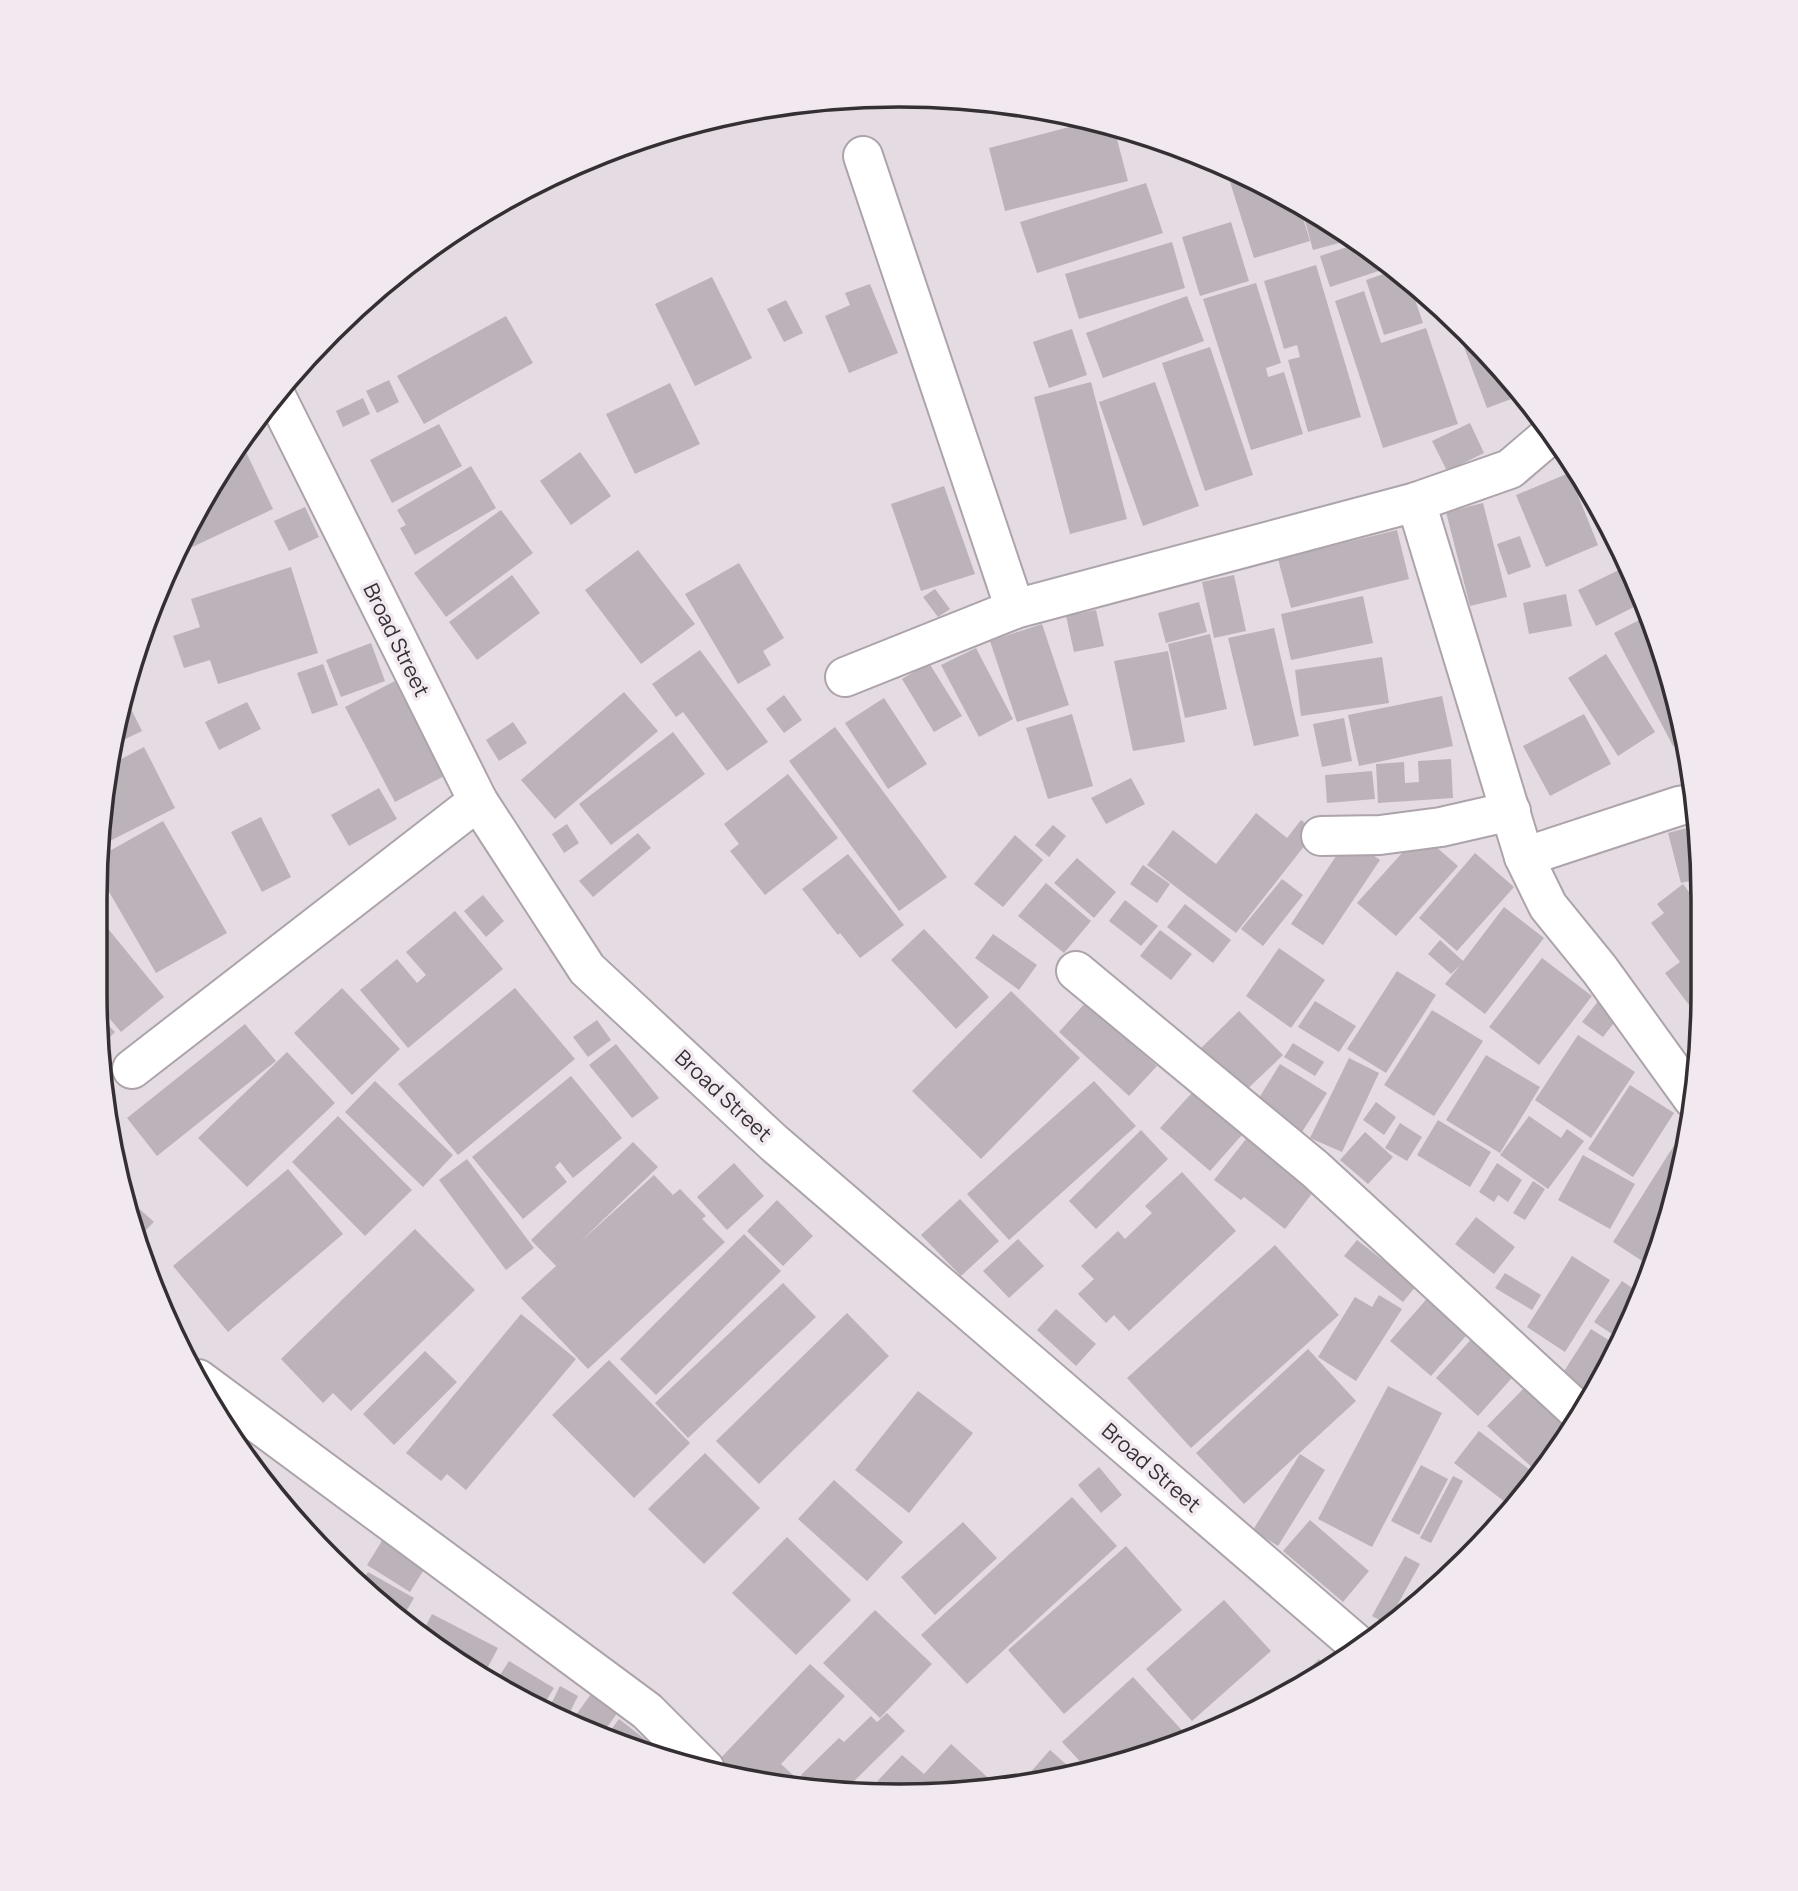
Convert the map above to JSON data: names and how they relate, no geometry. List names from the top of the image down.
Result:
{
  "streets": {
    "street": ["Broad Street"]
  }
}
